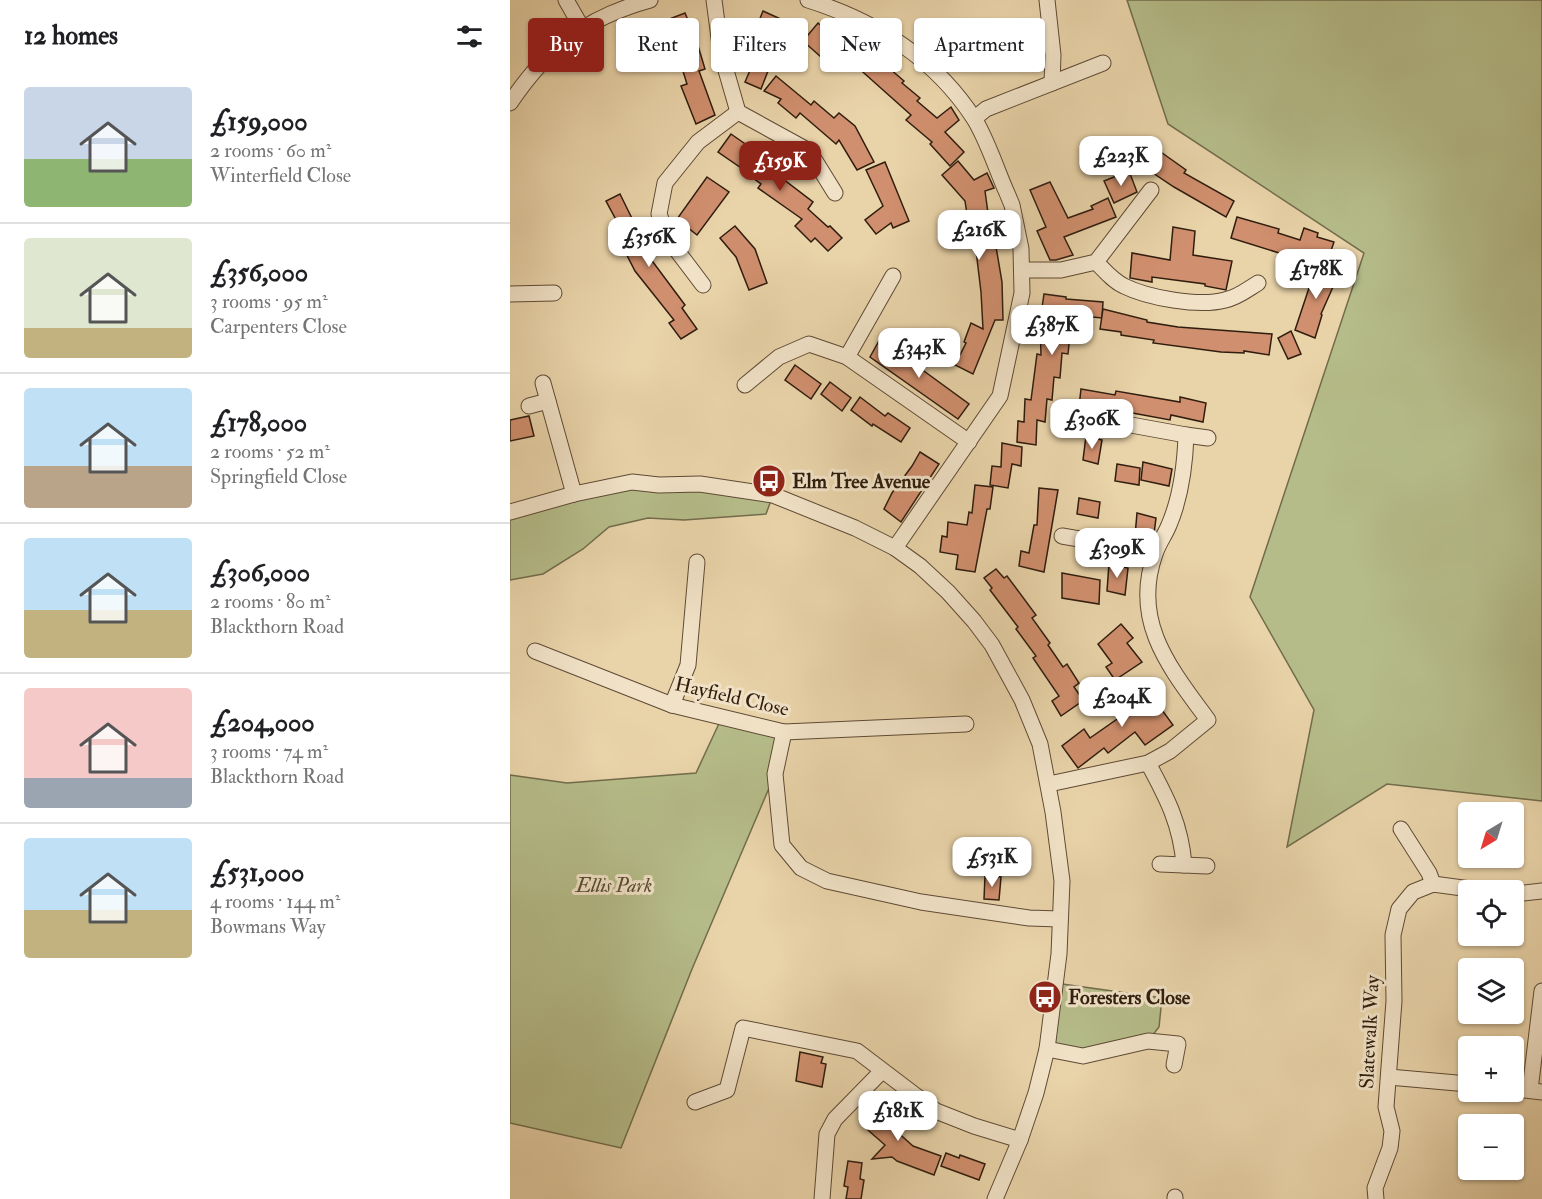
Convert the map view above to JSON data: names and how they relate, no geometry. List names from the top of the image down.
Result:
{
  "streets": {
    "street": ["Hayfield Close", "Slatewalk Way"]
  },
  "parks": ["Ellis Park"],
  "places": {
    "bus stop": ["Elm Tree Avenue", "Foresters Close"]
  },
  "north": "bottom left",
  "page": {
    "heading": "12 homes",
    "chip": [
      "Buy",
      "Rent",
      "Filters",
      "New",
      "Apartment"
    ],
    "list": [
      {
        "name": "£159,000",
        "note": "2 rooms · 60 m² · Winterfield Close"
      },
      {
        "name": "£356,000",
        "note": "3 rooms · 95 m² · Carpenters Close"
      },
      {
        "name": "£178,000",
        "note": "2 rooms · 52 m² · Springfield Close"
      },
      {
        "name": "£306,000",
        "note": "2 rooms · 80 m² · Blackthorn Road"
      },
      {
        "name": "£204,000",
        "note": "3 rooms · 74 m² · Blackthorn Road"
      },
      {
        "name": "£531,000",
        "note": "4 rooms · 144 m² · Bowmans Way"
      }
    ],
    "price": [
      "£223K",
      "£159K",
      "£216K",
      "£356K",
      "£178K",
      "£387K",
      "£343K",
      "£306K",
      "£309K",
      "£204K",
      "£531K",
      "£181K"
    ],
    "map_buttons": ["+", "−"]
  }
}
